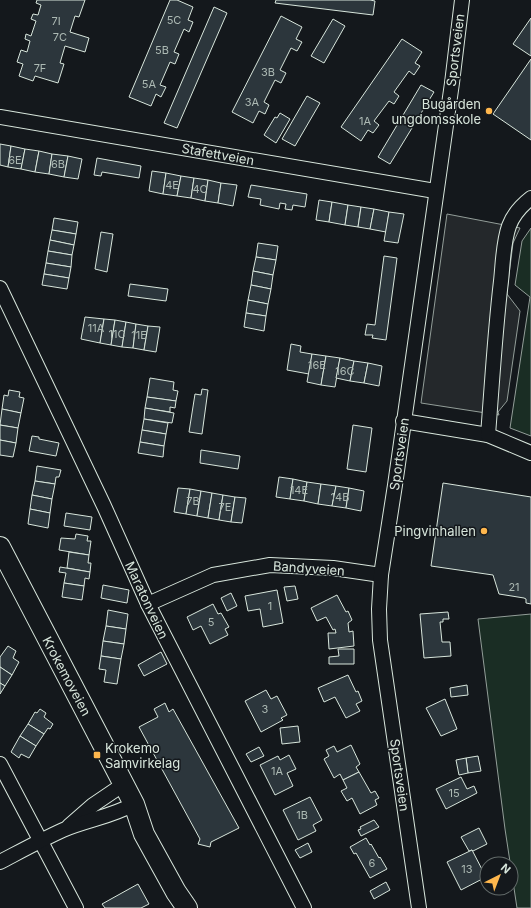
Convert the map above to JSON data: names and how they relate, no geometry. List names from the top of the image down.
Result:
{
  "streets": {
    "main road": ["Krokemoveien"],
    "street": [
      "Sportsveien",
      "Stafettveien",
      "Bandyveien",
      "Maratonveien"
    ]
  },
  "crossings": [
    ["Sportsveien", "Stafettveien"],
    ["Sportsveien", "Bandyveien"],
    ["Bandyveien", "Maratonveien"]
  ],
  "places": {
    "other": ["Bugården ungdomsskole", "Pingvinhallen"],
    "transit": ["Krokemo Samvirkelag"]
  },
  "house_numbers": [
    "5C",
    "7I",
    "7C",
    "5B",
    "7F",
    "3B",
    "5A",
    "3A",
    "1A",
    "6E",
    "6B",
    "4E",
    "4C",
    "11A",
    "11C",
    "11E",
    "16E",
    "16C",
    "14E",
    "14B",
    "7B",
    "7E",
    "21",
    "1",
    "5",
    "3",
    "1A",
    "15",
    "1B",
    "6",
    "13"
  ],
  "north": "top right"
}
